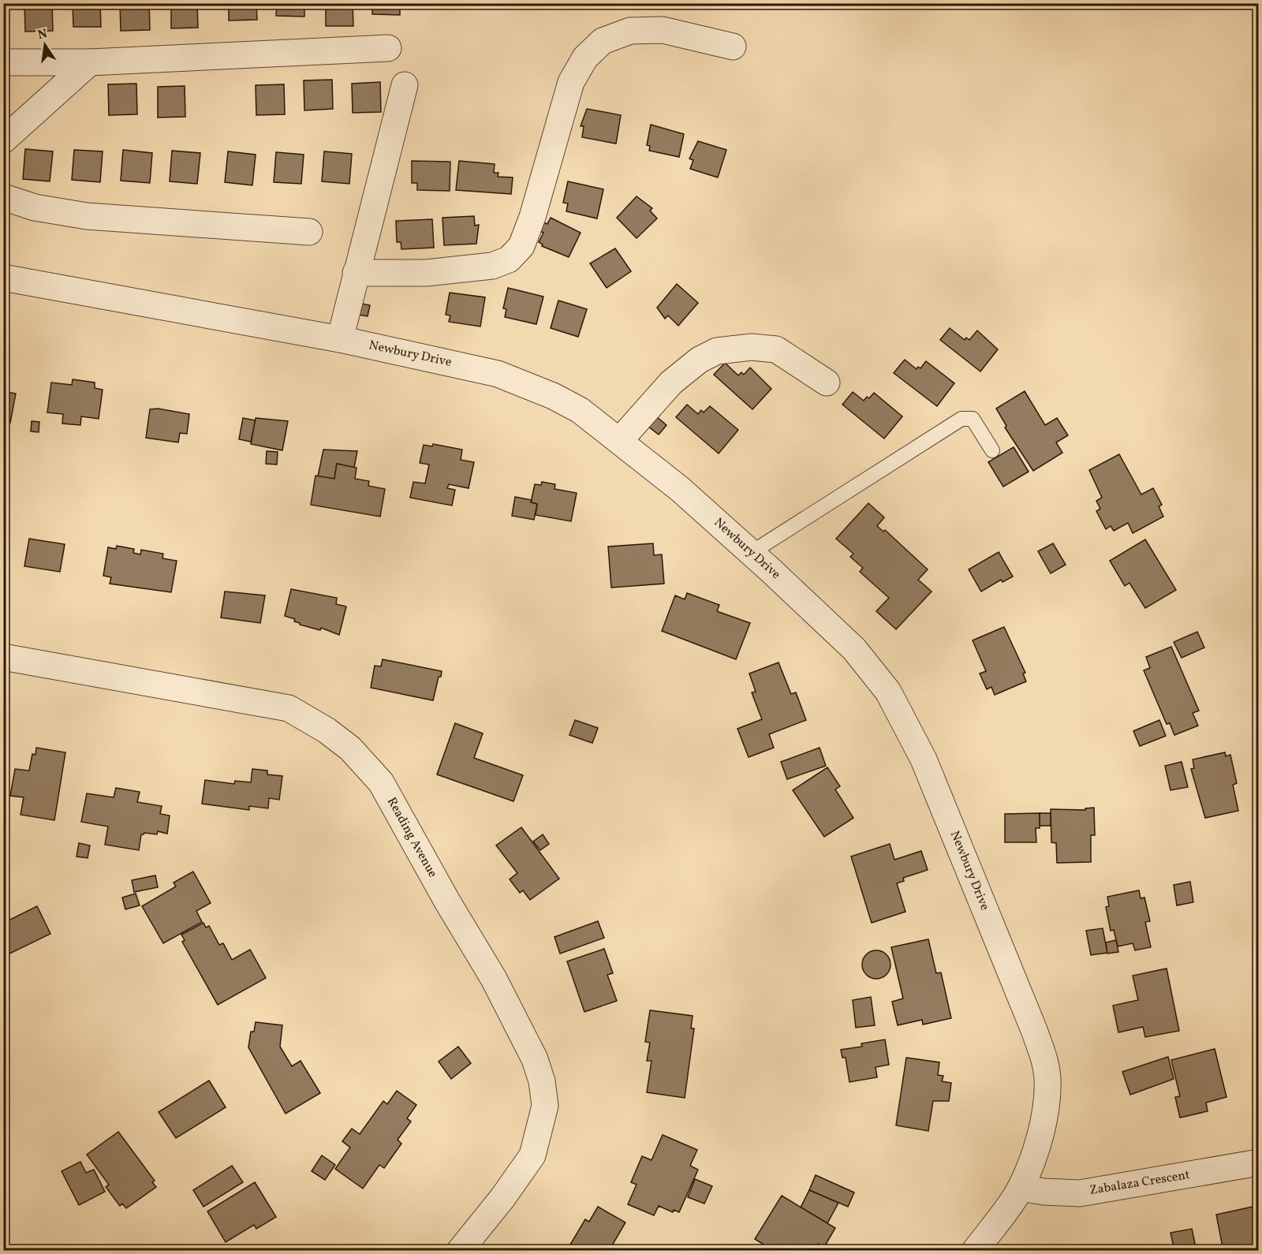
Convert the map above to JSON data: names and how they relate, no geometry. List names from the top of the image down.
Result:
{
  "streets": {
    "street": ["Newbury Drive", "Reading Avenue", "Zabalaza Crescent"]
  },
  "crossings": [
    ["Newbury Drive", "Zabalaza Crescent"]
  ],
  "north": "top"
}
